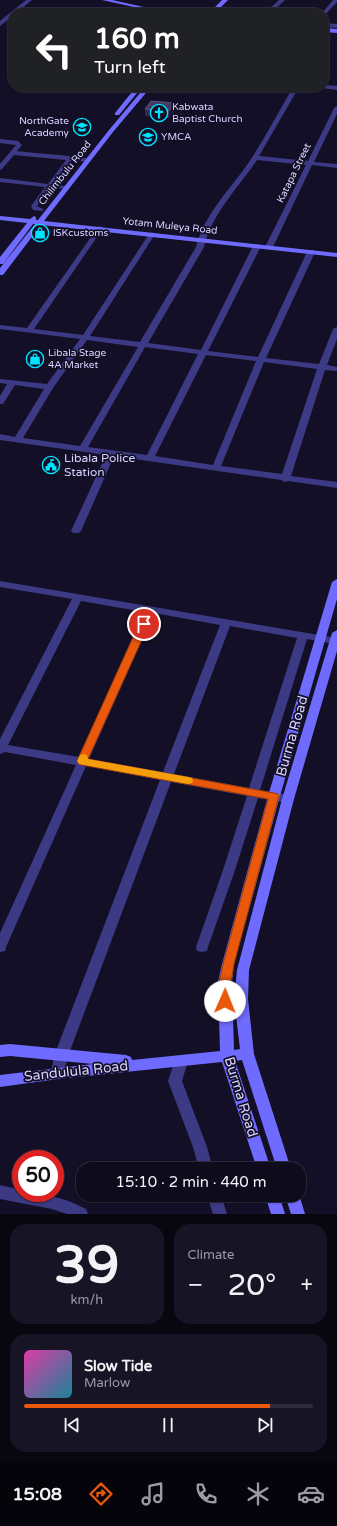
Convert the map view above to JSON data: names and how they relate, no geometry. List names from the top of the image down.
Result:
{
  "streets": {
    "main road": [
      "Chilimbulu Road",
      "Yotam Muleya Road",
      "Burma Road",
      "Sandulula Road"
    ],
    "street": ["Katapa Street"]
  },
  "crossings": [
    ["Chilimbulu Road", "Yotam Muleya Road"],
    ["Katapa Street", "Yotam Muleya Road"],
    ["Burma Road", "Sandulula Road"]
  ],
  "places": {
    "church": ["Kabwata Baptist Church"],
    "school or university": ["NorthGate Academy", "YMCA"],
    "shop": ["lSKcustoms", "Libala Stage 4A Market"],
    "public building": ["Libala Police Station"]
  },
  "page": {
    "turn": ["160 m", "Turn left"],
    "limit": "50",
    "trip": "15:10 · 2 min · 440 m",
    "tile": [
      ["39", "km/h"],
      "Climate"
    ],
    "heat": ["−", "20°", "+"],
    "song": ["Slow Tide", "Marlow"],
    "tabs": "15:08"
  }
}
